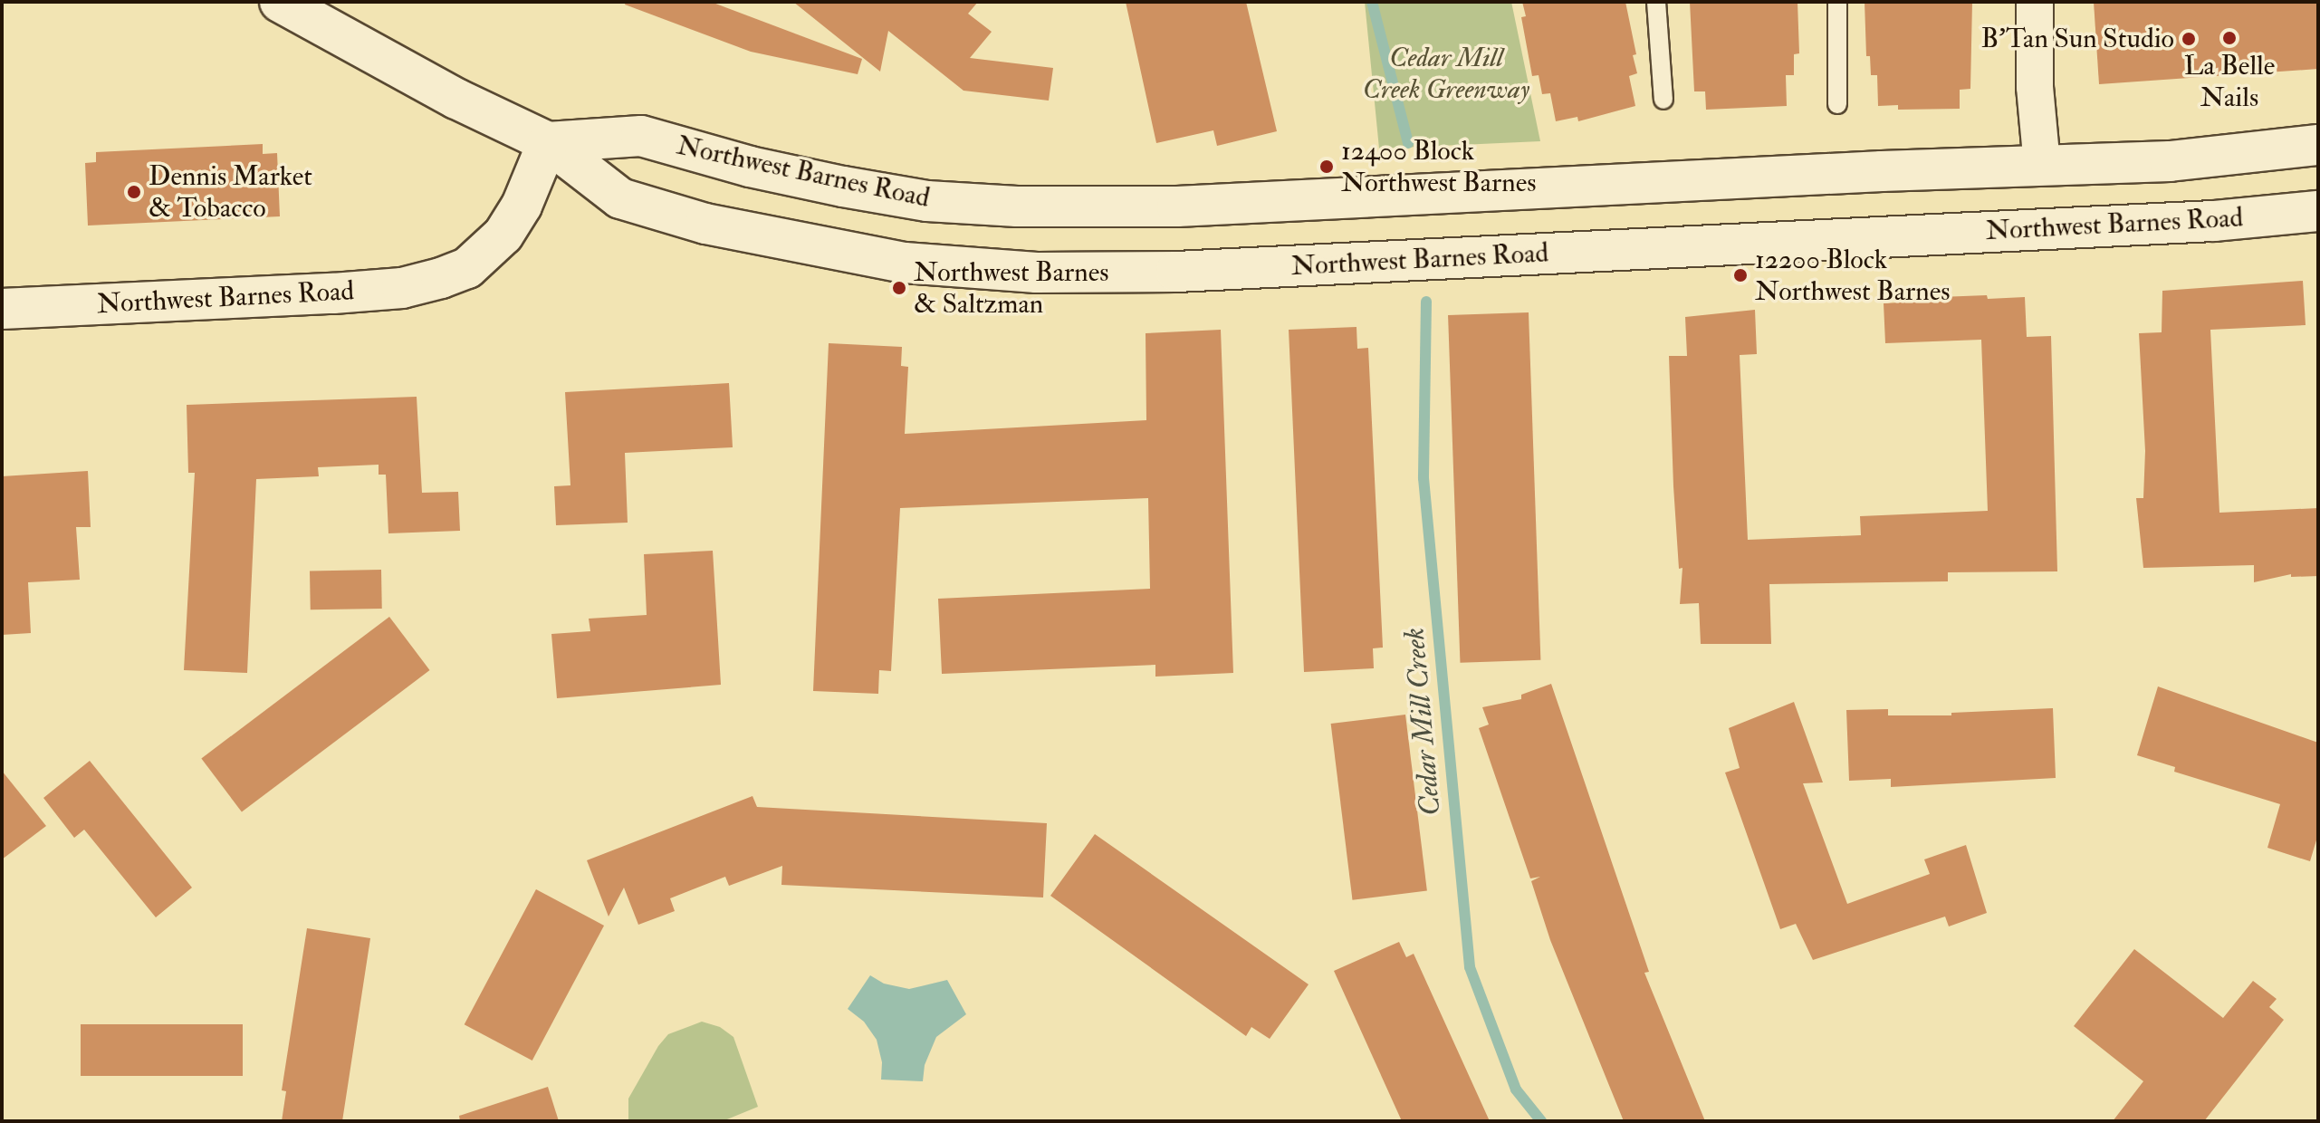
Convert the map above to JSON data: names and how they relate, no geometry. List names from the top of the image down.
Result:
{
  "streets": {
    "main road": ["Northwest Barnes Road"]
  },
  "water": ["Cedar Mill Creek"],
  "parks": ["Cedar Mill Creek Greenway"],
  "places": [
    "La Belle Nails",
    "B’Tan Sun Studio",
    "12400 Block Northwest Barnes",
    "Dennis Market & Tobacco",
    "12200 Block Northwest Barnes",
    "Northwest Barnes & Saltzman"
  ]
}
